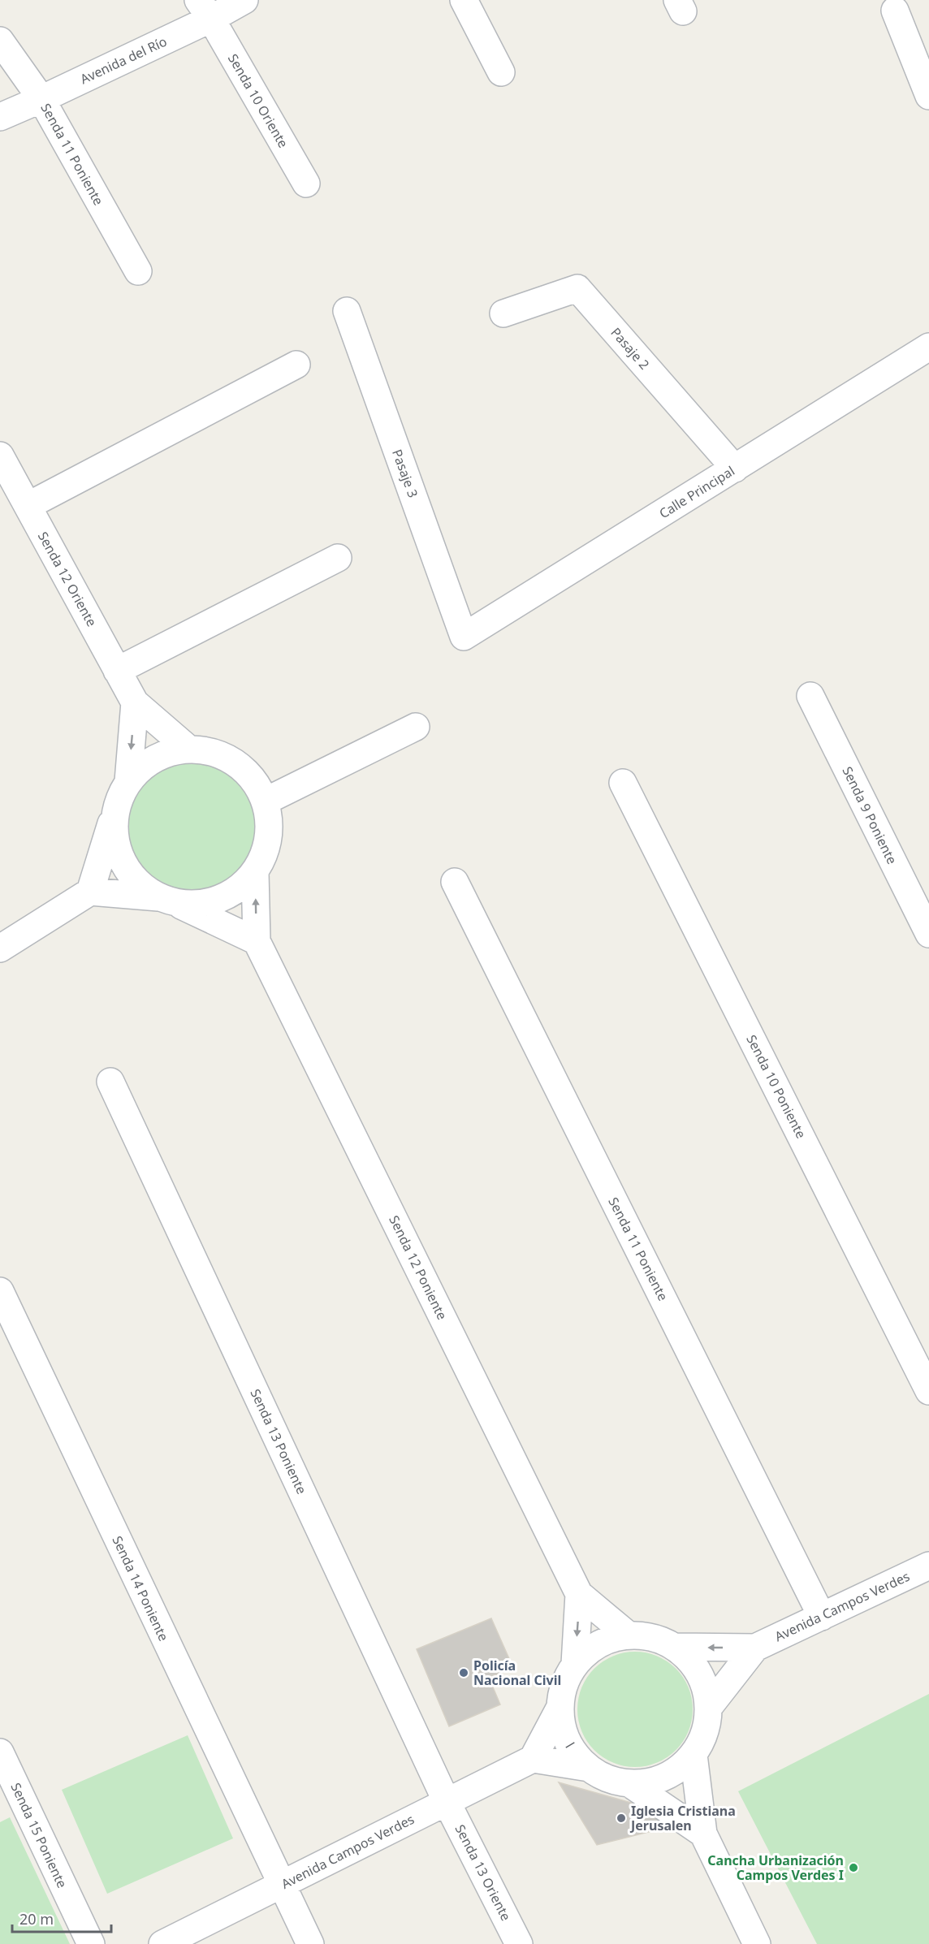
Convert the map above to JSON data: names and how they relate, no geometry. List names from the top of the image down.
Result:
{
  "streets": {
    "street": [
      "Avenida del Río",
      "Senda 10 Oriente",
      "Senda 11 Poniente",
      "Pasaje 2",
      "Pasaje 3",
      "Calle Principal",
      "Senda 12 Oriente",
      "Senda 9 Poniente",
      "Senda 10 Poniente",
      "Senda 12 Poniente",
      "Senda 13 Poniente",
      "Senda 14 Poniente",
      "Avenida Campos Verdes",
      "l",
      "Senda 15 Poniente",
      "Senda 13 Oriente"
    ]
  },
  "crossings": [
    ["Avenida del Río", "Senda 10 Oriente"],
    ["Avenida del Río", "Senda 11 Poniente"],
    ["Senda 11 Poniente", "Avenida Campos Verdes"],
    ["Pasaje 2", "Calle Principal"],
    ["Pasaje 3", "Calle Principal"],
    ["Senda 12 Oriente", "Senda 12 Poniente"],
    ["Senda 12 Poniente", "Avenida Campos Verdes"],
    ["Senda 12 Poniente", "l"],
    ["Senda 13 Poniente", "Avenida Campos Verdes"],
    ["Senda 13 Poniente", "Senda 13 Oriente"],
    ["Senda 14 Poniente", "Avenida Campos Verdes"],
    ["Avenida Campos Verdes", "l"],
    ["Avenida Campos Verdes", "Senda 13 Oriente"]
  ],
  "places": ["Policía Nacional Civil", "Iglesia Cristiana Jerusalen", "Cancha Urbanización Campos Verdes I"],
  "scale_bar": "20 m"
}
